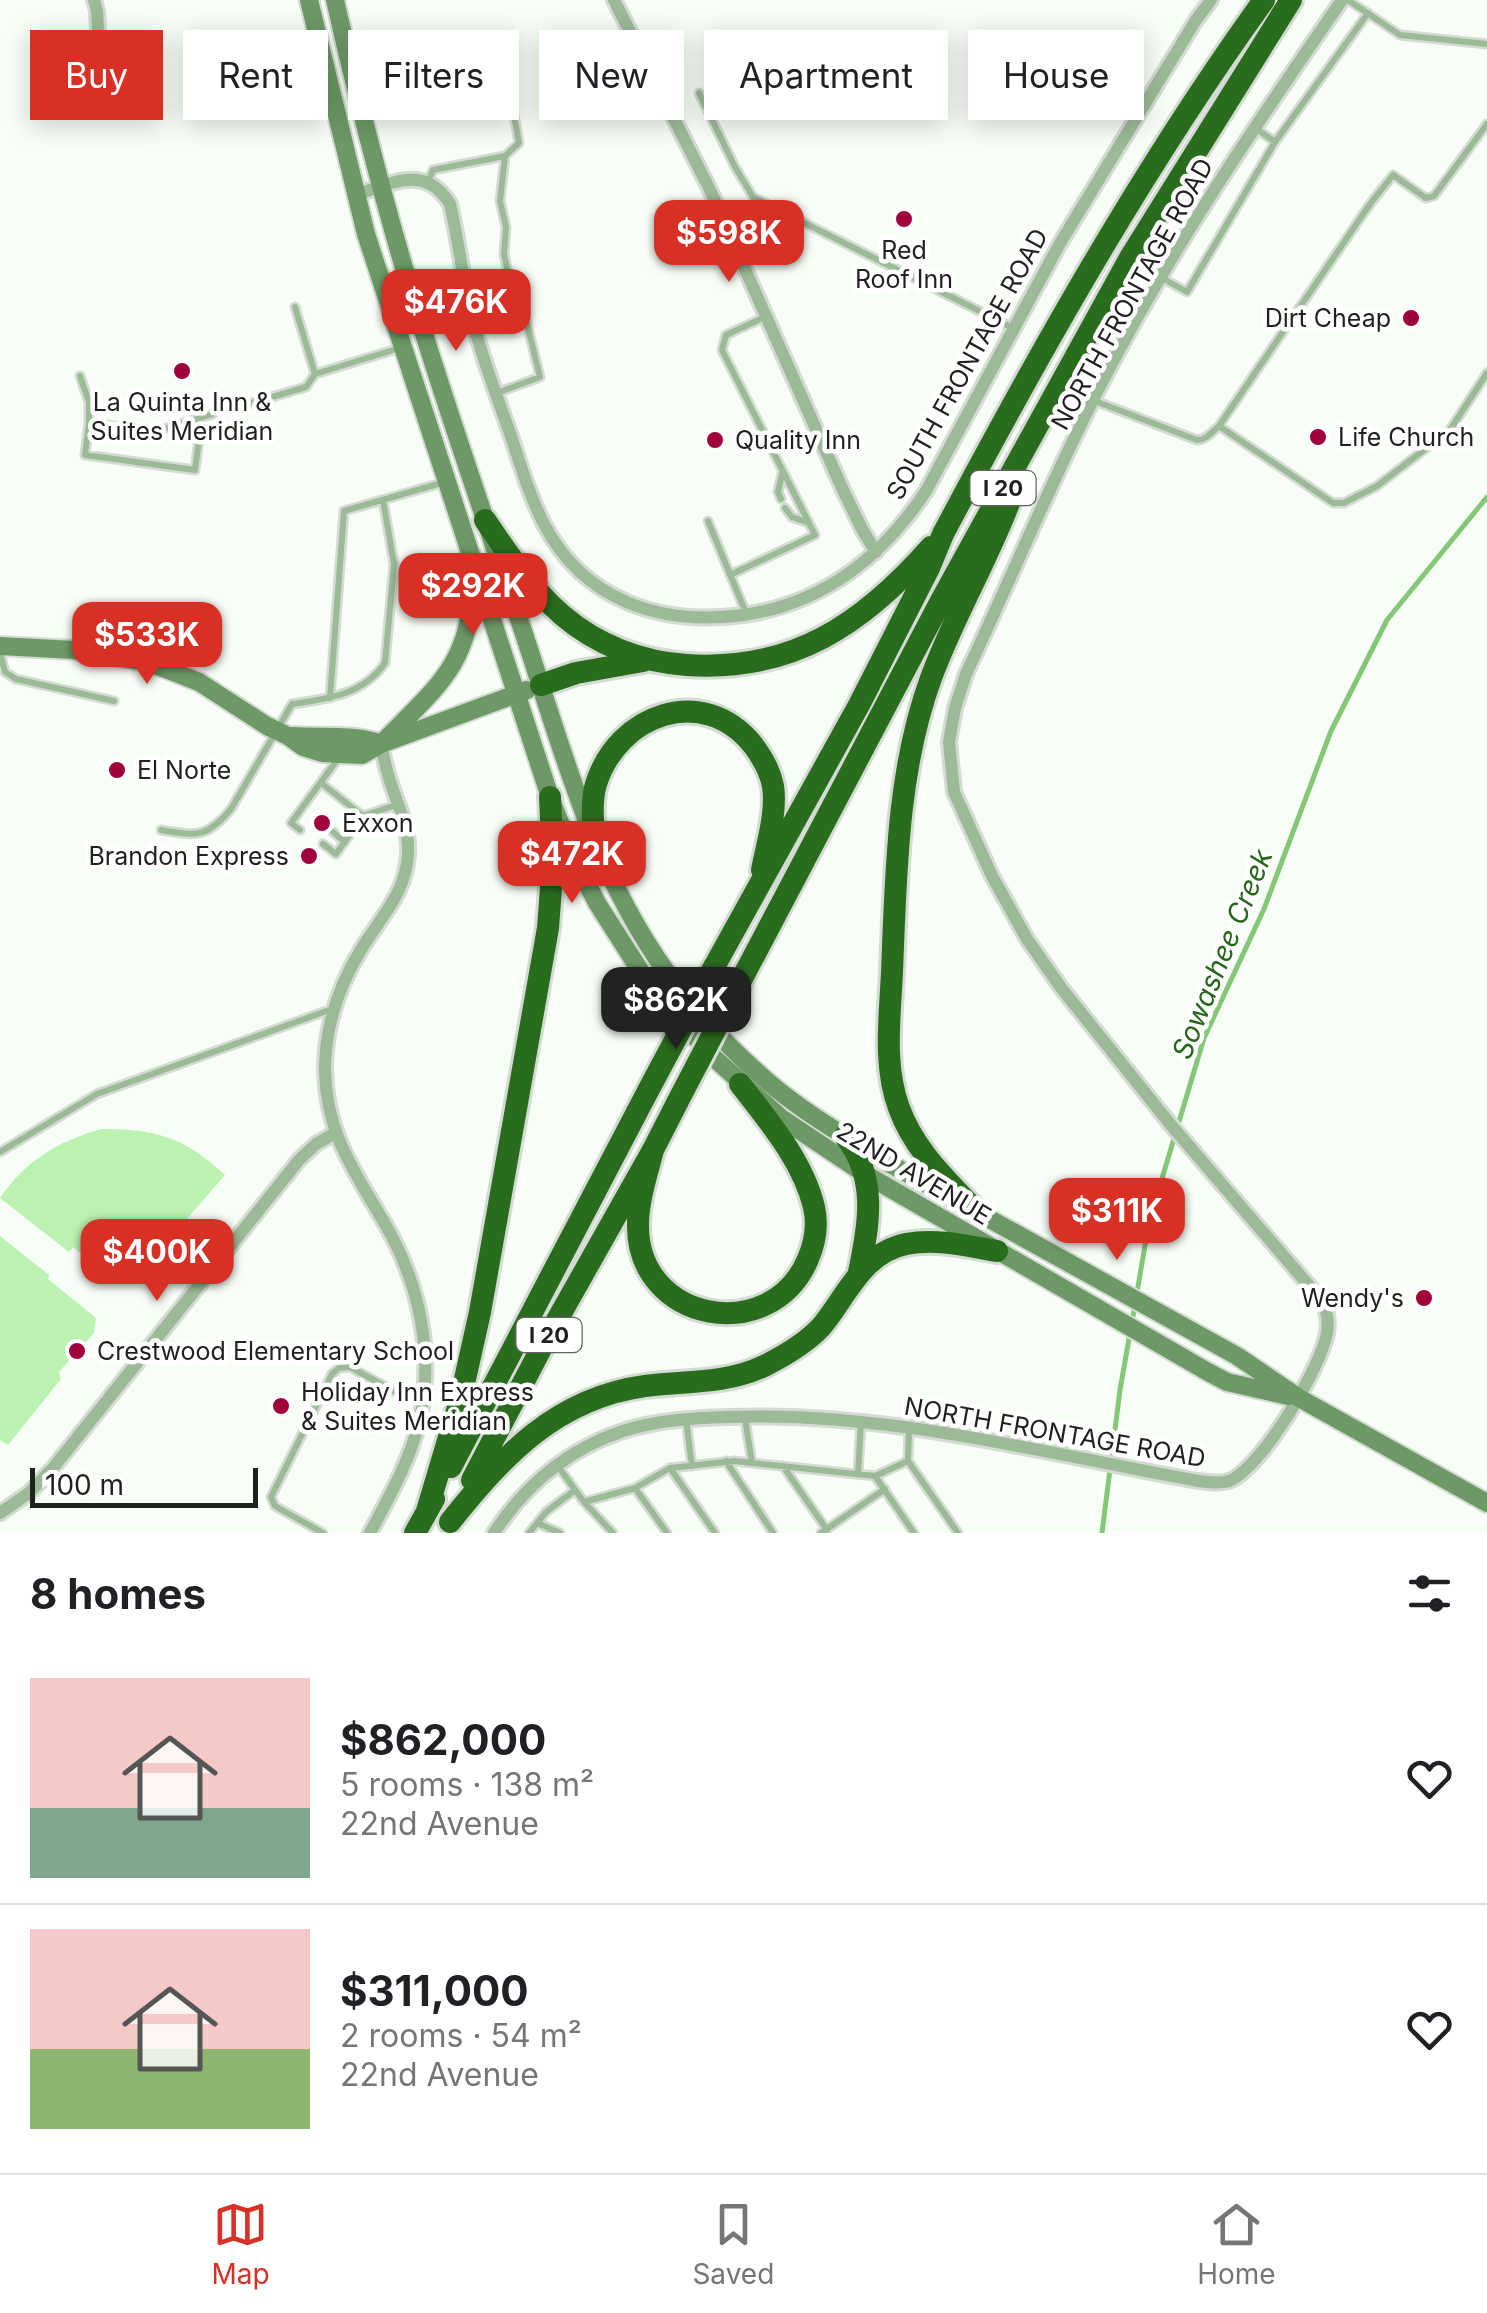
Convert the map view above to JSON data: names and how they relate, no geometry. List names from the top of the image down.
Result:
{
  "streets": {
    "highway": ["I 20"],
    "main road": ["22ND AVENUE"],
    "street": ["NORTH FRONTAGE ROAD", "SOUTH FRONTAGE ROAD"]
  },
  "crossings": [
    ["NORTH FRONTAGE ROAD", "22ND AVENUE"]
  ],
  "water": ["Sowashee Creek"],
  "places": [
    "Red Roof Inn",
    "Dirt Cheap",
    "La Quinta Inn & Suites Meridian",
    "Life Church",
    "Quality Inn",
    "El Norte",
    "Exxon",
    "Brandon Express",
    "Wendy's",
    "Crestwood Elementary School",
    "Holiday Inn Express & Suites Meridian"
  ],
  "scale_bar": "100 m",
  "page": {
    "chip": [
      "Buy",
      "Rent",
      "Filters",
      "New",
      "Apartment",
      "House"
    ],
    "price": [
      "$598K",
      "$476K",
      "$292K",
      "$533K",
      "$472K",
      "$862K",
      "$311K",
      "$400K"
    ],
    "scale": "100 m",
    "heading": "8 homes",
    "list": [
      {
        "name": "$862,000",
        "note": "5 rooms · 138 m² · 22nd Avenue"
      },
      {
        "name": "$311,000",
        "note": "2 rooms · 54 m² · 22nd Avenue"
      }
    ],
    "tabs": ["Map", "Saved", "Home"]
  }
}
